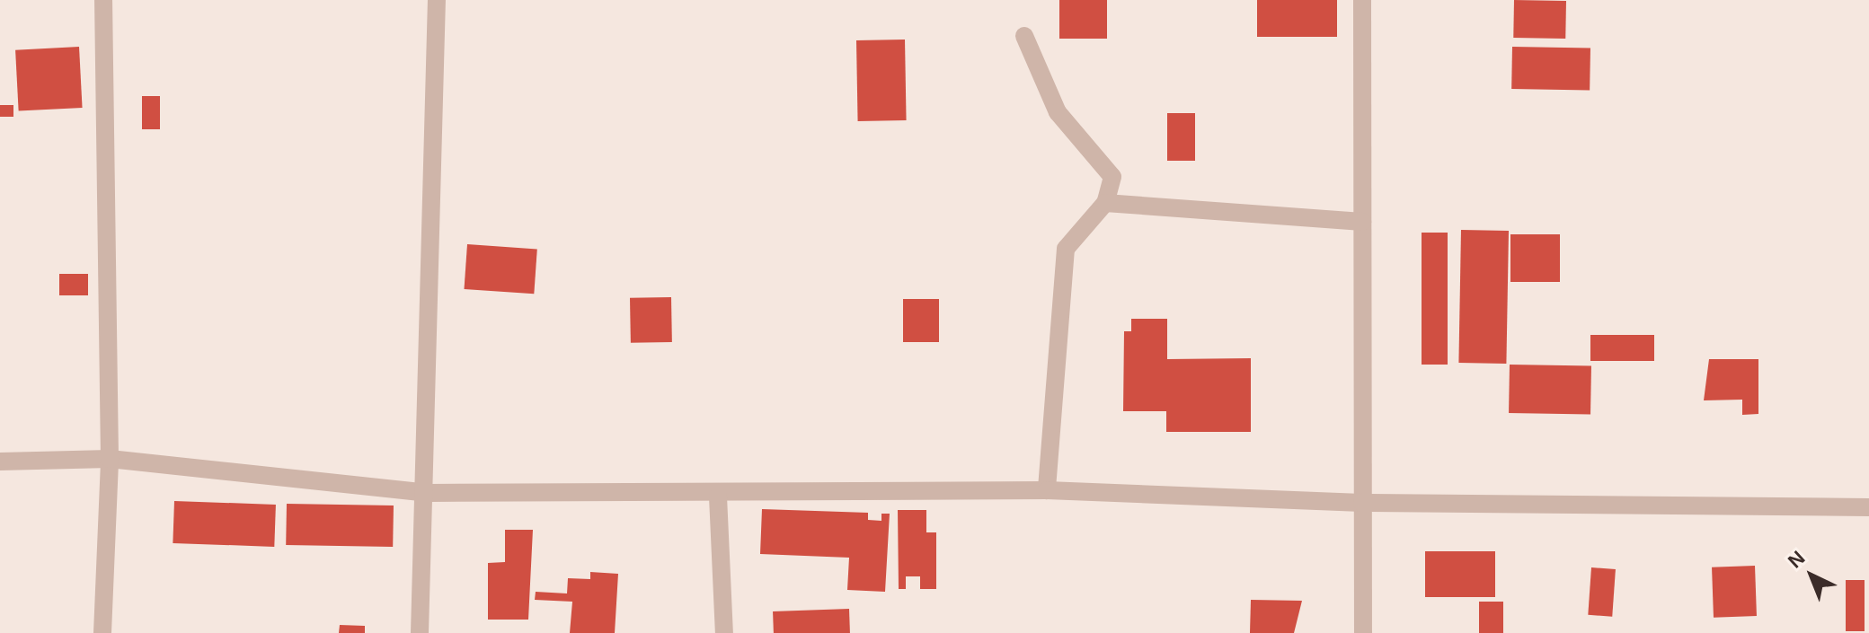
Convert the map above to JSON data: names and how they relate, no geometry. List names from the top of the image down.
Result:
{
  "north": "top left"
}
